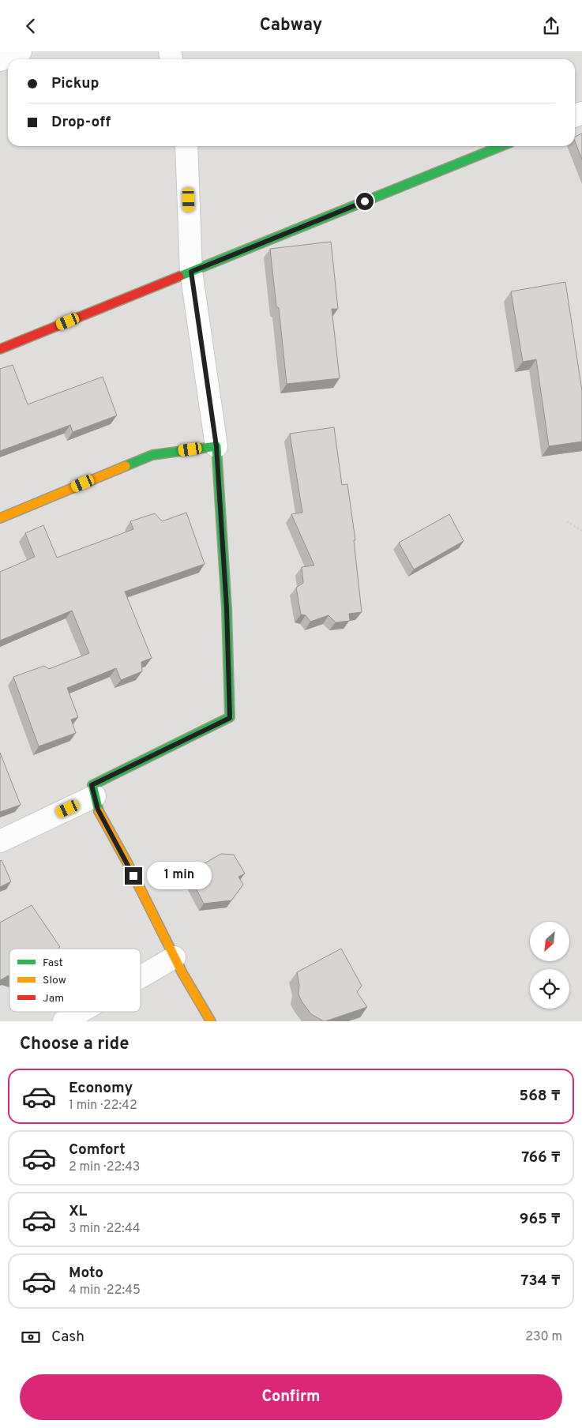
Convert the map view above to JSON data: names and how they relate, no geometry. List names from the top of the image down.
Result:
{
  "legend": ["Fast", "Slow", "Jam"],
  "north": "bottom left",
  "page": {
    "header": "Cabway",
    "banner": ["Pickup", "Drop-off"],
    "bubble": "1 min",
    "heading": "Choose a ride",
    "list": [
      {
        "name": "Economy",
        "note": "1 min · 22:42",
        "value": "568 ₸"
      },
      {
        "name": "Comfort",
        "note": "2 min · 22:43",
        "value": "766 ₸"
      },
      {
        "name": "XL",
        "note": "3 min · 22:44",
        "value": "965 ₸"
      },
      {
        "name": "Moto",
        "note": "4 min · 22:45",
        "value": "734 ₸"
      }
    ],
    "pay": ["Cash", "230 m"],
    "buttons": "Confirm"
  }
}
